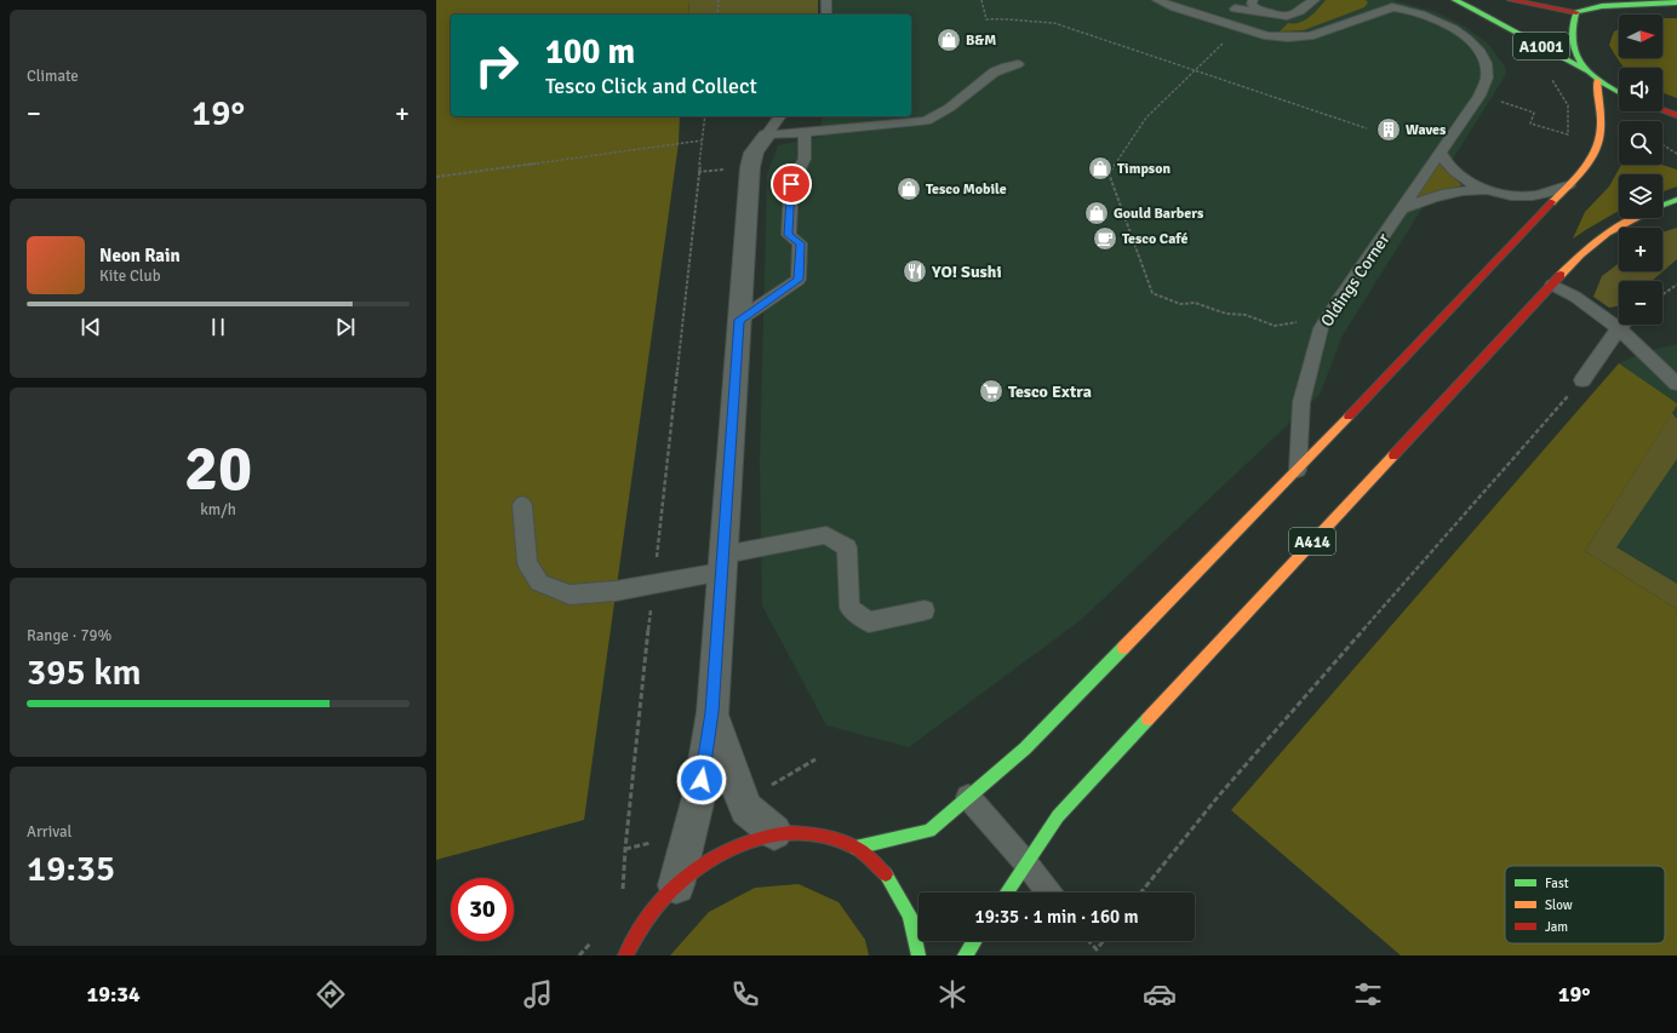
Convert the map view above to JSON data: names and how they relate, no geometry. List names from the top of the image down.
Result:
{
  "streets": {
    "main road": ["A1001", "A414"],
    "lane": ["Oldings Corner"]
  },
  "places": {
    "shop": [
      "B&M",
      "Timpson",
      "Tesco Mobile",
      "Gould Barbers"
    ],
    "building": ["Waves"],
    "cafe": ["Tesco Café"],
    "restaurant": ["YO! Sushi"],
    "supermarket": ["Tesco Extra"]
  },
  "legend": ["Fast", "Slow", "Jam"],
  "north": "right",
  "page": {
    "tile": [
      "Climate",
      ["20", "km/h"],
      ["Range · 79%", "395 km"],
      ["Arrival", "19:35"]
    ],
    "map_buttons": ["+", "−"],
    "turn": ["100 m", "Tesco Click and Collect"],
    "heat": ["−", "19°", "+"],
    "song": ["Neon Rain", "Kite Club"],
    "limit": "30",
    "trip": "19:35 · 1 min · 160 m",
    "tabs": ["19:34", "19°"]
  }
}
